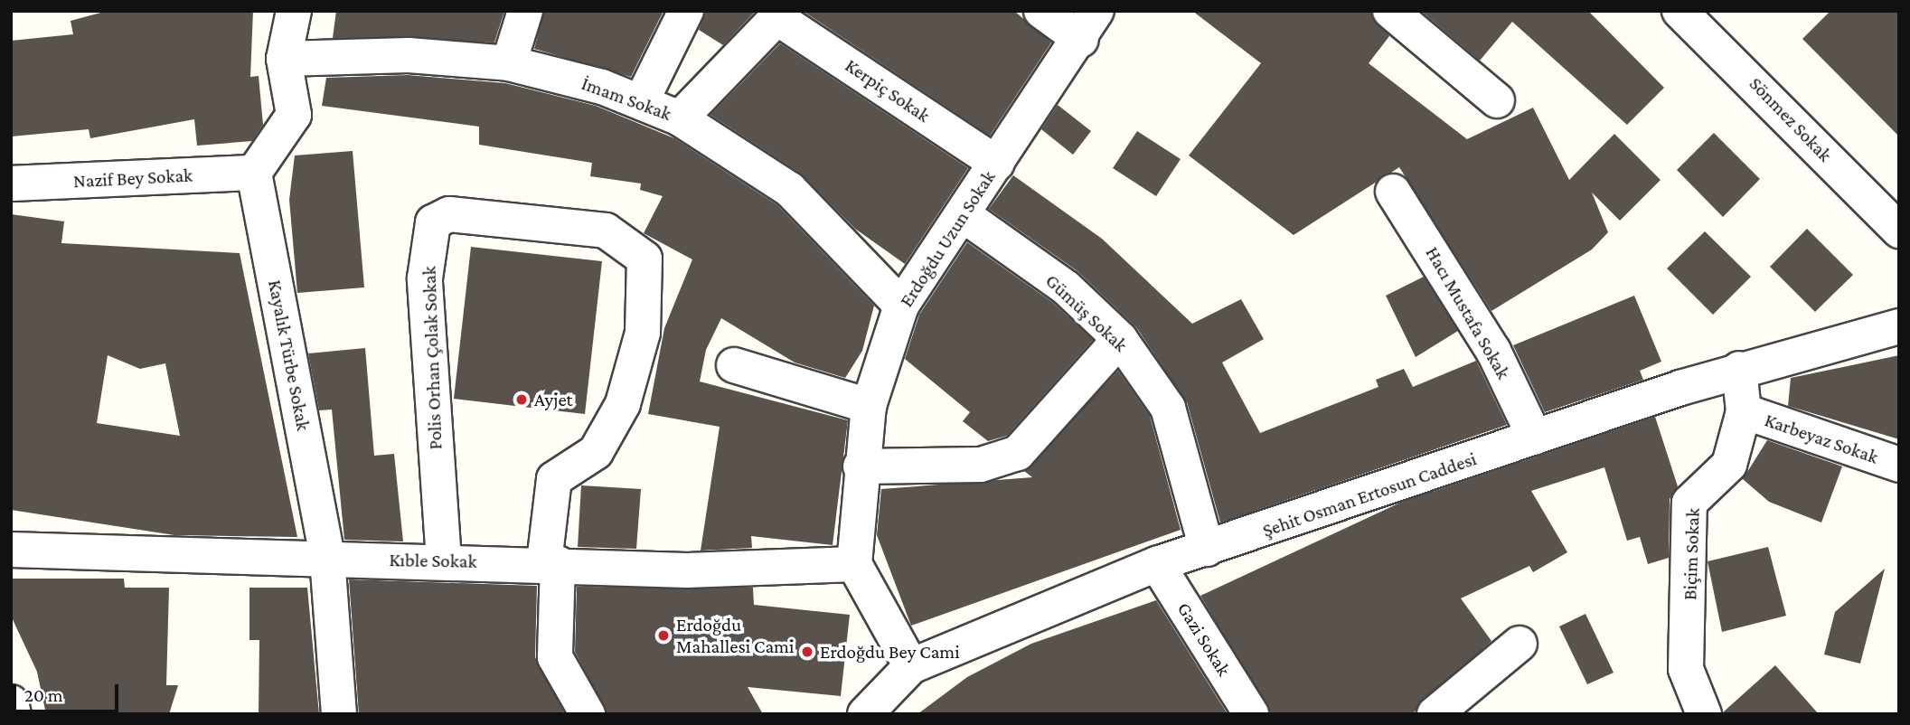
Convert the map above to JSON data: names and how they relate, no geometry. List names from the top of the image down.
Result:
{
  "streets": {
    "street": [
      "Kerpiç Sokak",
      "İmam Sokak",
      "Sönmez Sokak",
      "Nazif Bey Sokak",
      "Erdoğdu Uzun Sokak",
      "Gümüş Sokak",
      "Hacı Mustafa Sokak",
      "Kayalık Türbe Sokak",
      "Polis Orhan Çolak Sokak",
      "Karbeyaz Sokak",
      "Şehit Osman Ertosun Caddesi",
      "Biçim Sokak",
      "Kıble Sokak",
      "Gazi Sokak"
    ]
  },
  "crossings": [
    ["Kerpiç Sokak", "Erdoğdu Uzun Sokak"],
    ["İmam Sokak", "Erdoğdu Uzun Sokak"],
    ["Nazif Bey Sokak", "Kayalık Türbe Sokak"],
    ["Erdoğdu Uzun Sokak", "Gümüş Sokak"],
    ["Erdoğdu Uzun Sokak", "Kıble Sokak"],
    ["Gümüş Sokak", "Şehit Osman Ertosun Caddesi"],
    ["Hacı Mustafa Sokak", "Şehit Osman Ertosun Caddesi"],
    ["Kayalık Türbe Sokak", "Kıble Sokak"],
    ["Polis Orhan Çolak Sokak", "Kıble Sokak"],
    ["Karbeyaz Sokak", "Biçim Sokak"],
    ["Şehit Osman Ertosun Caddesi", "Biçim Sokak"],
    ["Şehit Osman Ertosun Caddesi", "Gazi Sokak"]
  ],
  "places": ["Ayjet", "Erdoğdu Mahallesi Cami", "Erdoğdu Bey Cami"],
  "scale_bar": "20 m"
}
